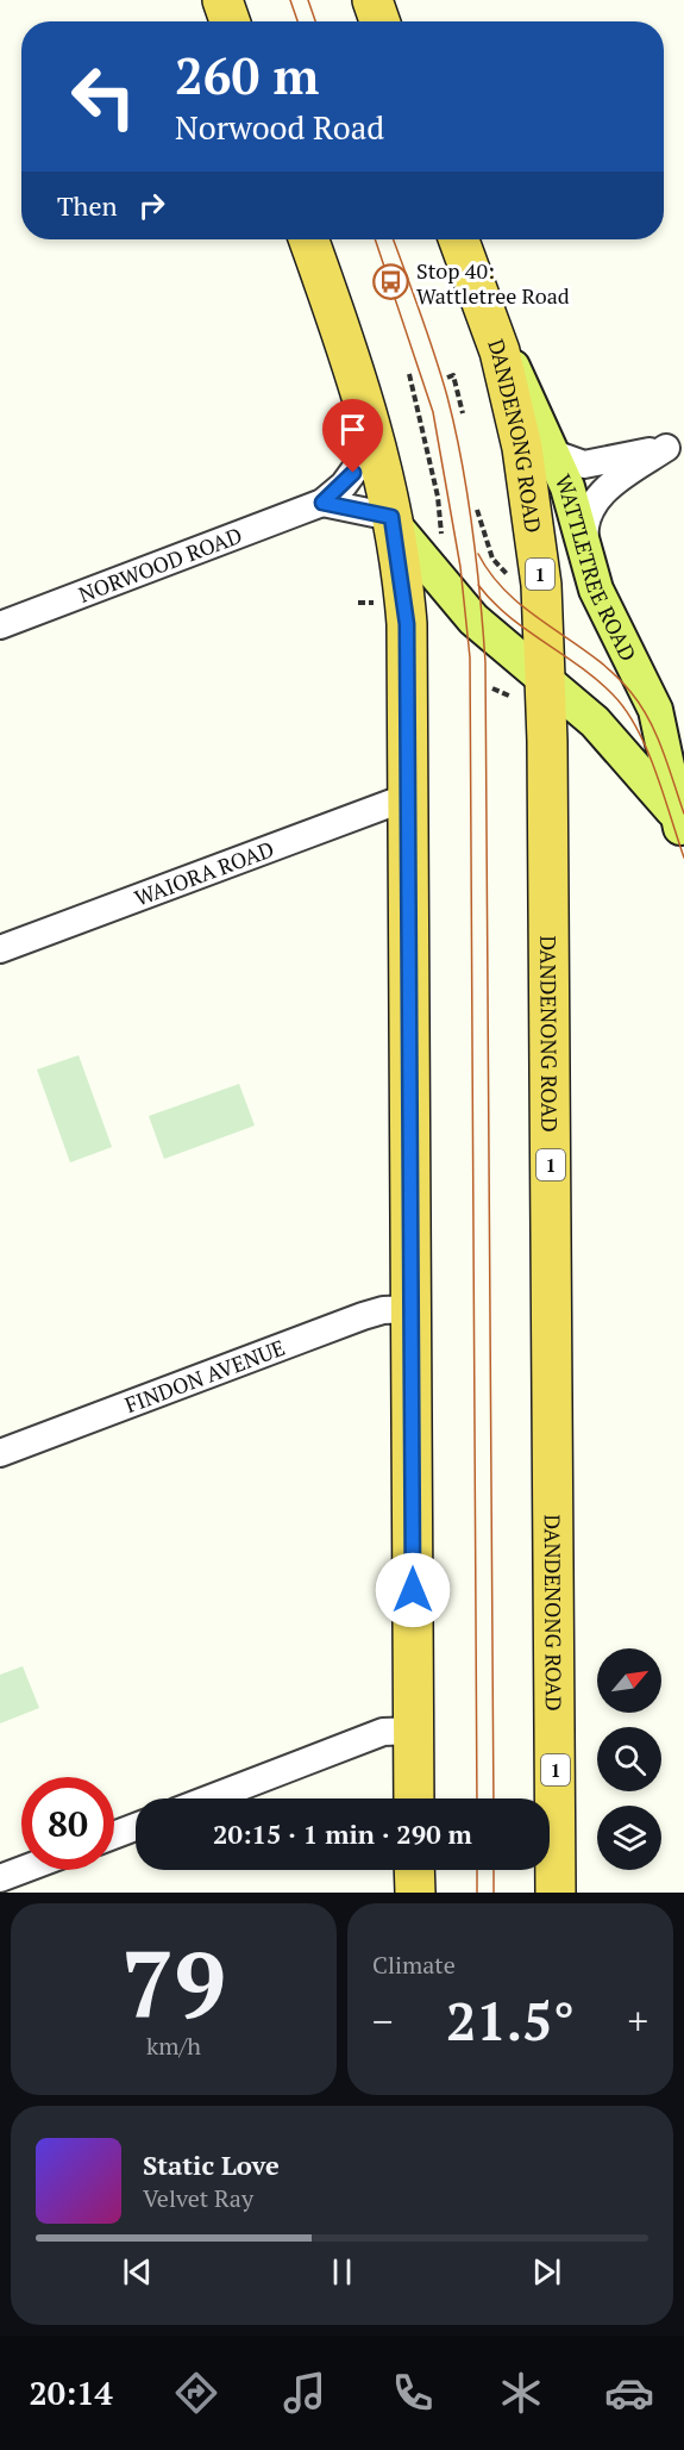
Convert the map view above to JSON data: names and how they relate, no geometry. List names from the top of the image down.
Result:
{
  "streets": {
    "highway": ["DANDENONG ROAD", "1"],
    "main road": ["WATTLETREE ROAD"],
    "street": ["NORWOOD ROAD", "WAIORA ROAD", "FINDON AVENUE"]
  },
  "crossings": [
    ["DANDENONG ROAD", "WATTLETREE ROAD"]
  ],
  "places": {
    "bus stop": ["Stop 40: Wattletree Road"]
  },
  "north": "top right",
  "page": {
    "turn": ["260 m", "Norwood Road"],
    "then": "Then",
    "limit": "80",
    "trip": "20:15 · 1 min · 290 m",
    "tile": [
      ["79", "km/h"],
      "Climate"
    ],
    "heat": ["−", "21.5°", "+"],
    "song": ["Static Love", "Velvet Ray"],
    "tabs": "20:14"
  }
}
